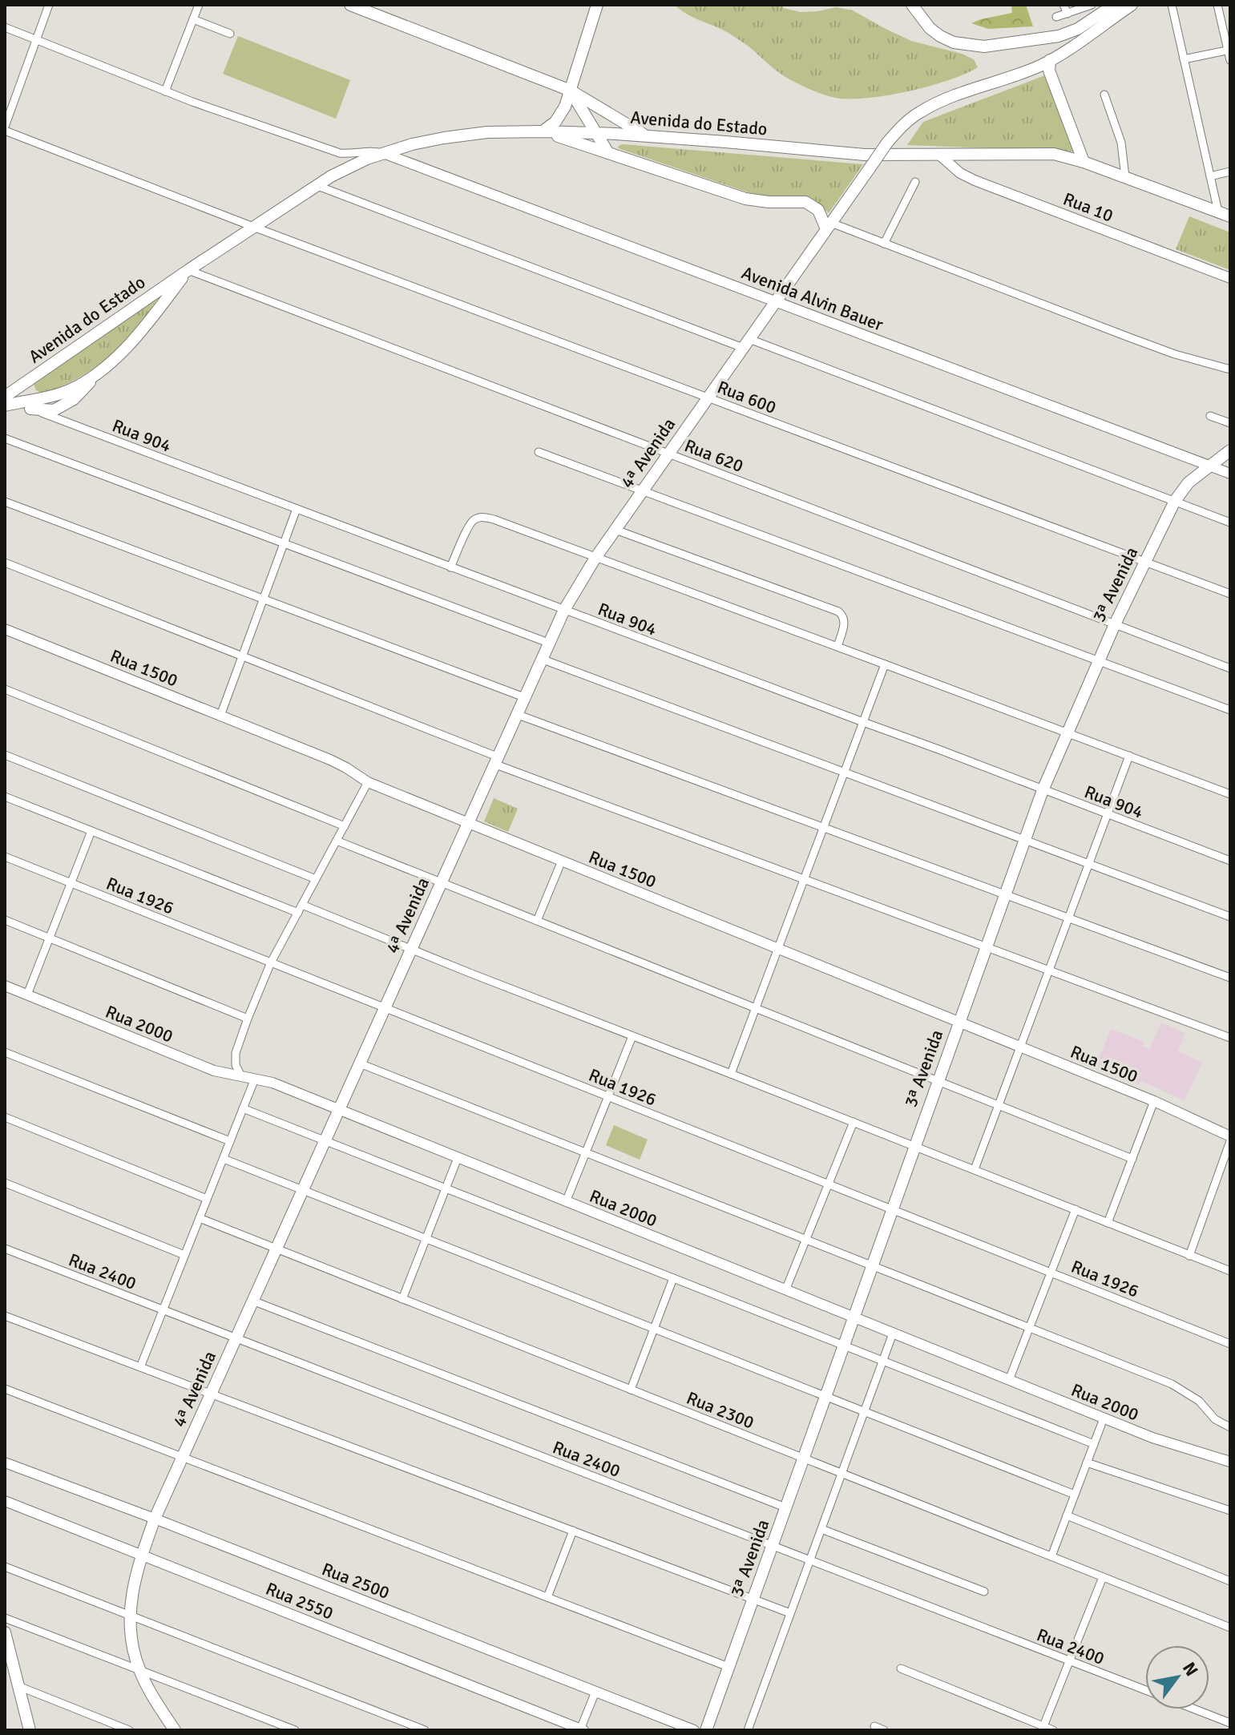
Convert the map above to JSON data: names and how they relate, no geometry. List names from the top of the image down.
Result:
{
  "streets": {
    "main road": [
      "Avenida do Estado",
      "Rua 10",
      "Avenida Alvin Bauer",
      "4ª Avenida",
      "3ª Avenida",
      "Rua 1500",
      "Rua 2000",
      "Rua 2500",
      "Rua 2550"
    ],
    "street": [
      "Rua 600",
      "Rua 904",
      "Rua 620",
      "Rua 1926",
      "Rua 2400",
      "Rua 2300"
    ]
  },
  "crossings": [
    ["Avenida do Estado", "Rua 10"],
    ["Avenida do Estado", "Avenida Alvin Bauer"],
    ["Avenida do Estado", "Rua 600"],
    ["Avenida do Estado", "Rua 904"],
    ["Avenida do Estado", "Rua 620"],
    ["Avenida Alvin Bauer", "4ª Avenida"],
    ["Avenida Alvin Bauer", "3ª Avenida"],
    ["Rua 600", "4ª Avenida"],
    ["Rua 600", "3ª Avenida"],
    ["Rua 904", "4ª Avenida"],
    ["Rua 904", "3ª Avenida"],
    ["4ª Avenida", "Rua 620"],
    ["4ª Avenida", "Rua 1500"],
    ["4ª Avenida", "Rua 1926"],
    ["4ª Avenida", "Rua 2000"],
    ["4ª Avenida", "Rua 2400"],
    ["4ª Avenida", "Rua 2300"],
    ["4ª Avenida", "Rua 2500"],
    ["4ª Avenida", "Rua 2550"],
    ["Rua 620", "3ª Avenida"],
    ["3ª Avenida", "Rua 1500"],
    ["3ª Avenida", "Rua 1926"],
    ["3ª Avenida", "Rua 2000"],
    ["3ª Avenida", "Rua 2400"],
    ["3ª Avenida", "Rua 2300"]
  ],
  "north": "top right"
}
